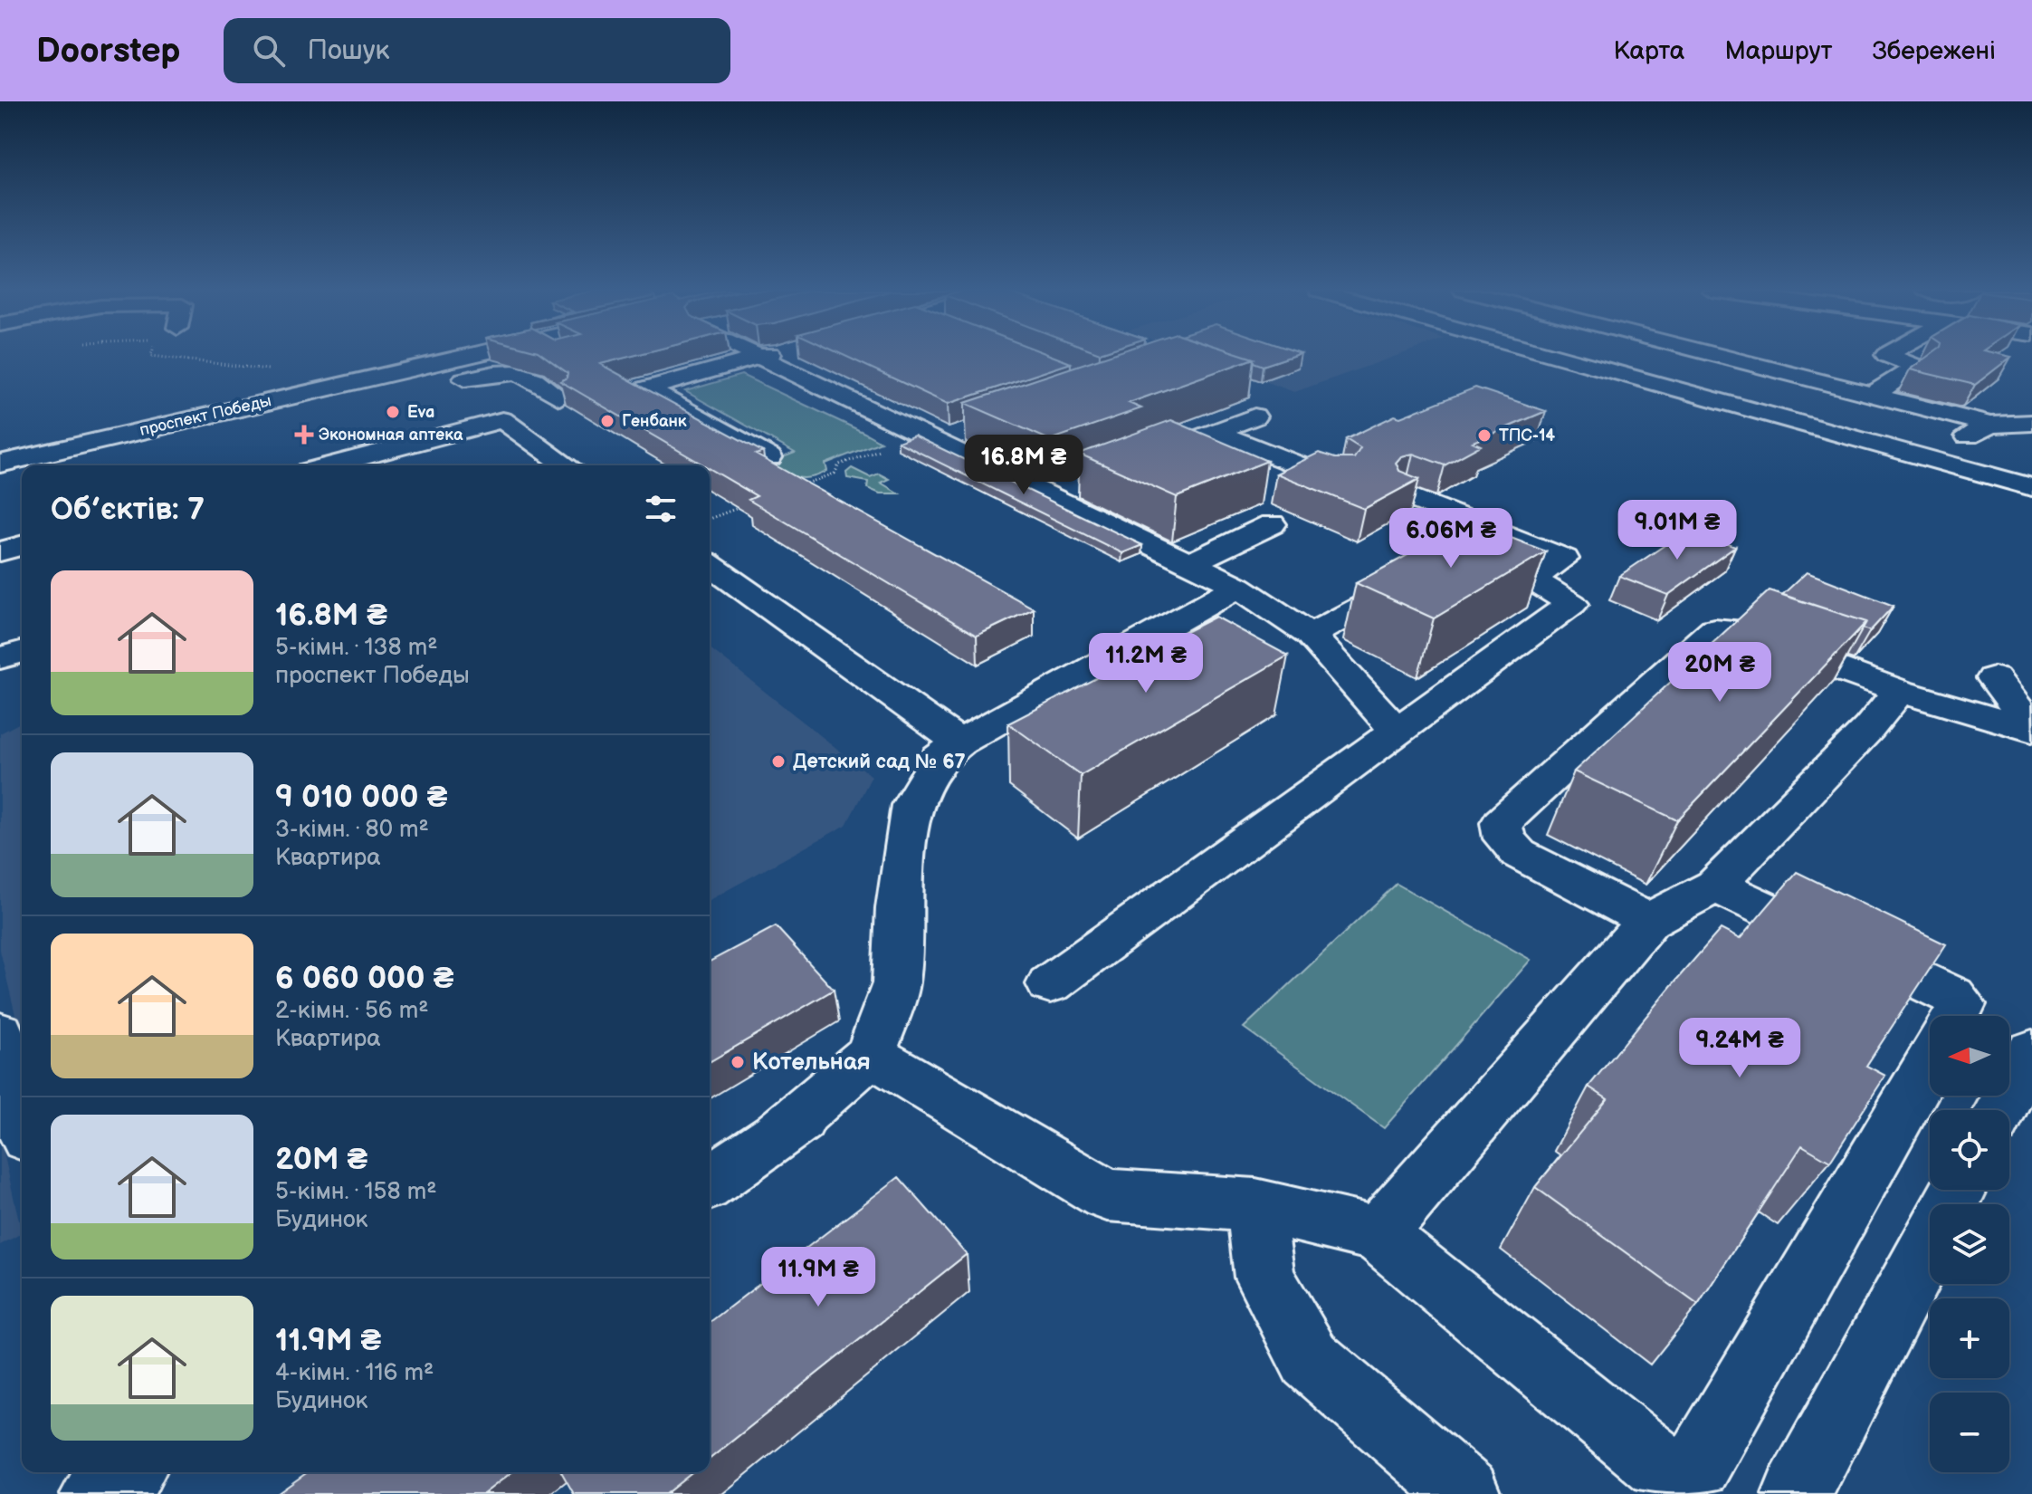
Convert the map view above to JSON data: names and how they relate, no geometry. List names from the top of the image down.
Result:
{
  "streets": {
    "street": ["проспект Победы"]
  },
  "places": {
    "other": [
      "Eva",
      "Генбанк",
      "ТПС-14",
      "Детский сад № 67",
      "Котельная"
    ],
    "health": ["Экономная аптека"]
  },
  "north": "left",
  "page": {
    "header": "Doorstep",
    "search": "Пошук",
    "nav": ["Карта", "Маршрут", "Збережені"],
    "price": [
      "16.8M ₴",
      "9.01M ₴",
      "6.06M ₴",
      "11.2M ₴",
      "20M ₴",
      "9.24M ₴",
      "11.9M ₴"
    ],
    "heading": "Об’єктів: 7",
    "list": [
      {
        "name": "16.8M ₴",
        "note": "5-кімн. · 138 m² · проспект Победы"
      },
      {
        "name": "9 010 000 ₴",
        "note": "3-кімн. · 80 m² · Квартира"
      },
      {
        "name": "6 060 000 ₴",
        "note": "2-кімн. · 56 m² · Квартира"
      },
      {
        "name": "20M ₴",
        "note": "5-кімн. · 158 m² · Будинок"
      },
      {
        "name": "11.9M ₴",
        "note": "4-кімн. · 116 m² · Будинок"
      }
    ],
    "map_buttons": ["+", "−"]
  }
}
